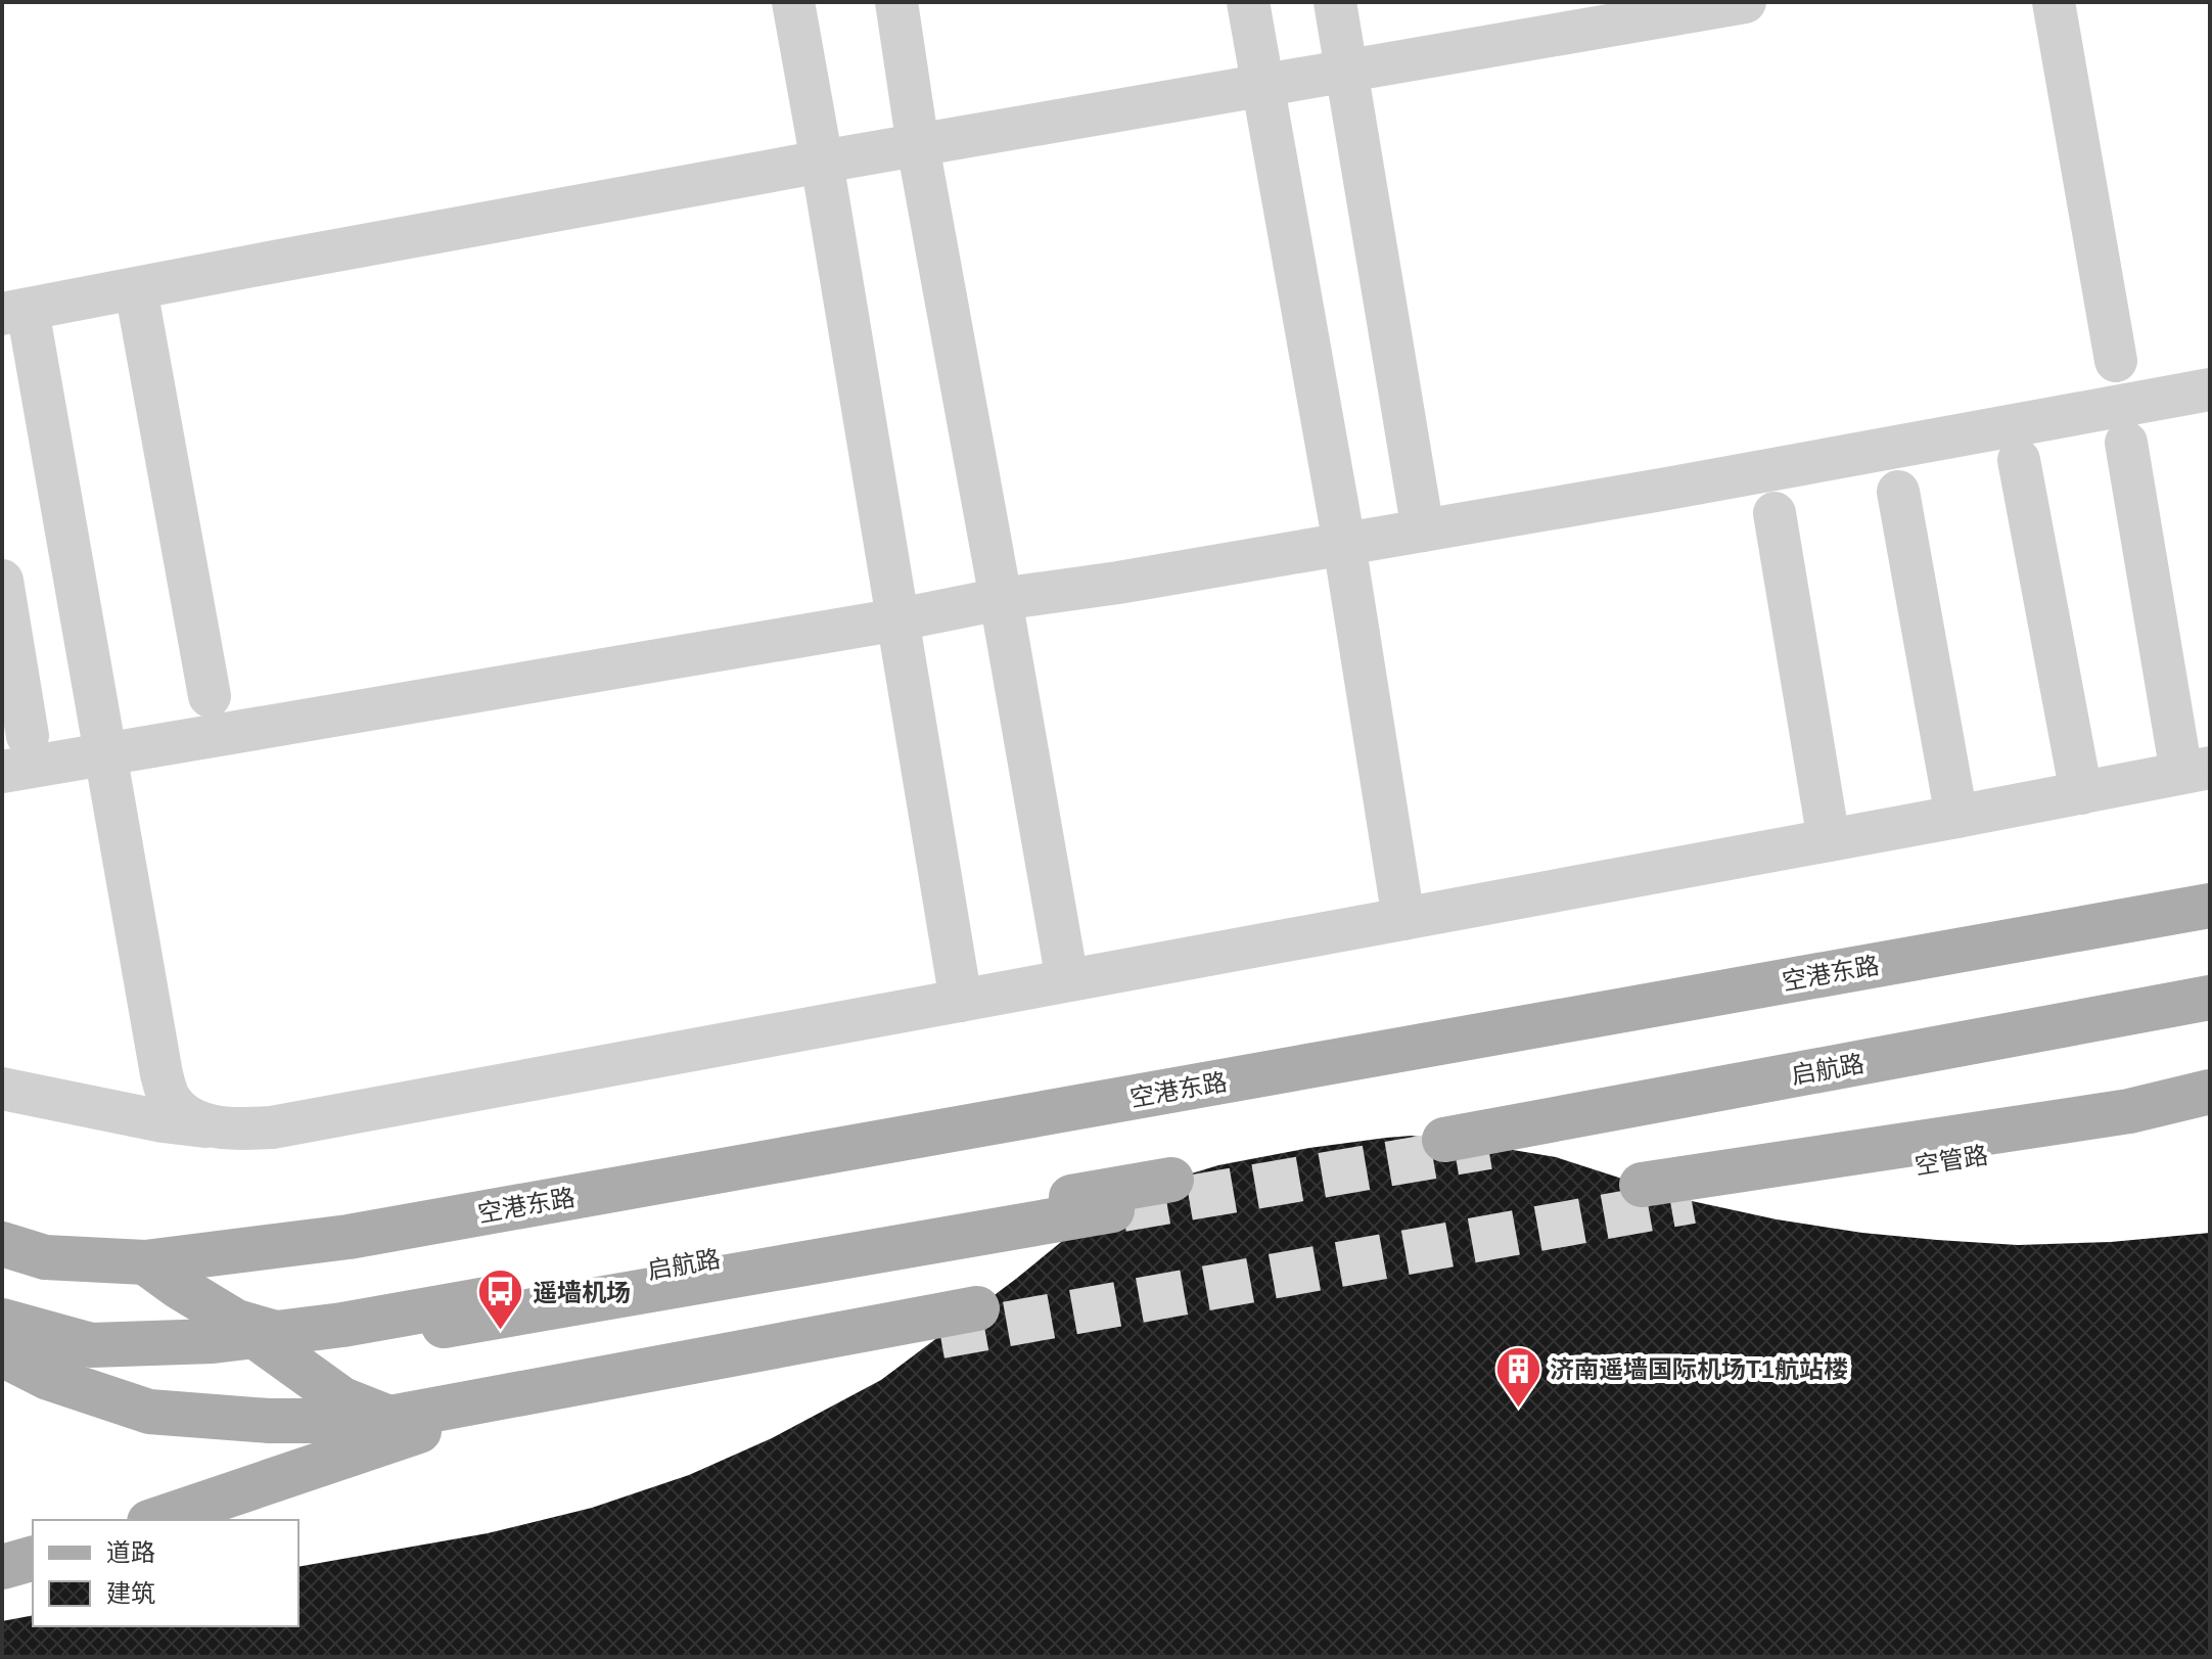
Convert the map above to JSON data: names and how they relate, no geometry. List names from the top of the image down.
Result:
{
  "streets": {
    "main road": ["空港东路", "启航路", "空管路"]
  },
  "places": {
    "bus stop": ["遥墙机场"],
    "building": ["济南遥墙国际机场T1航站楼"]
  },
  "legend": ["道路", "建筑"]
}
